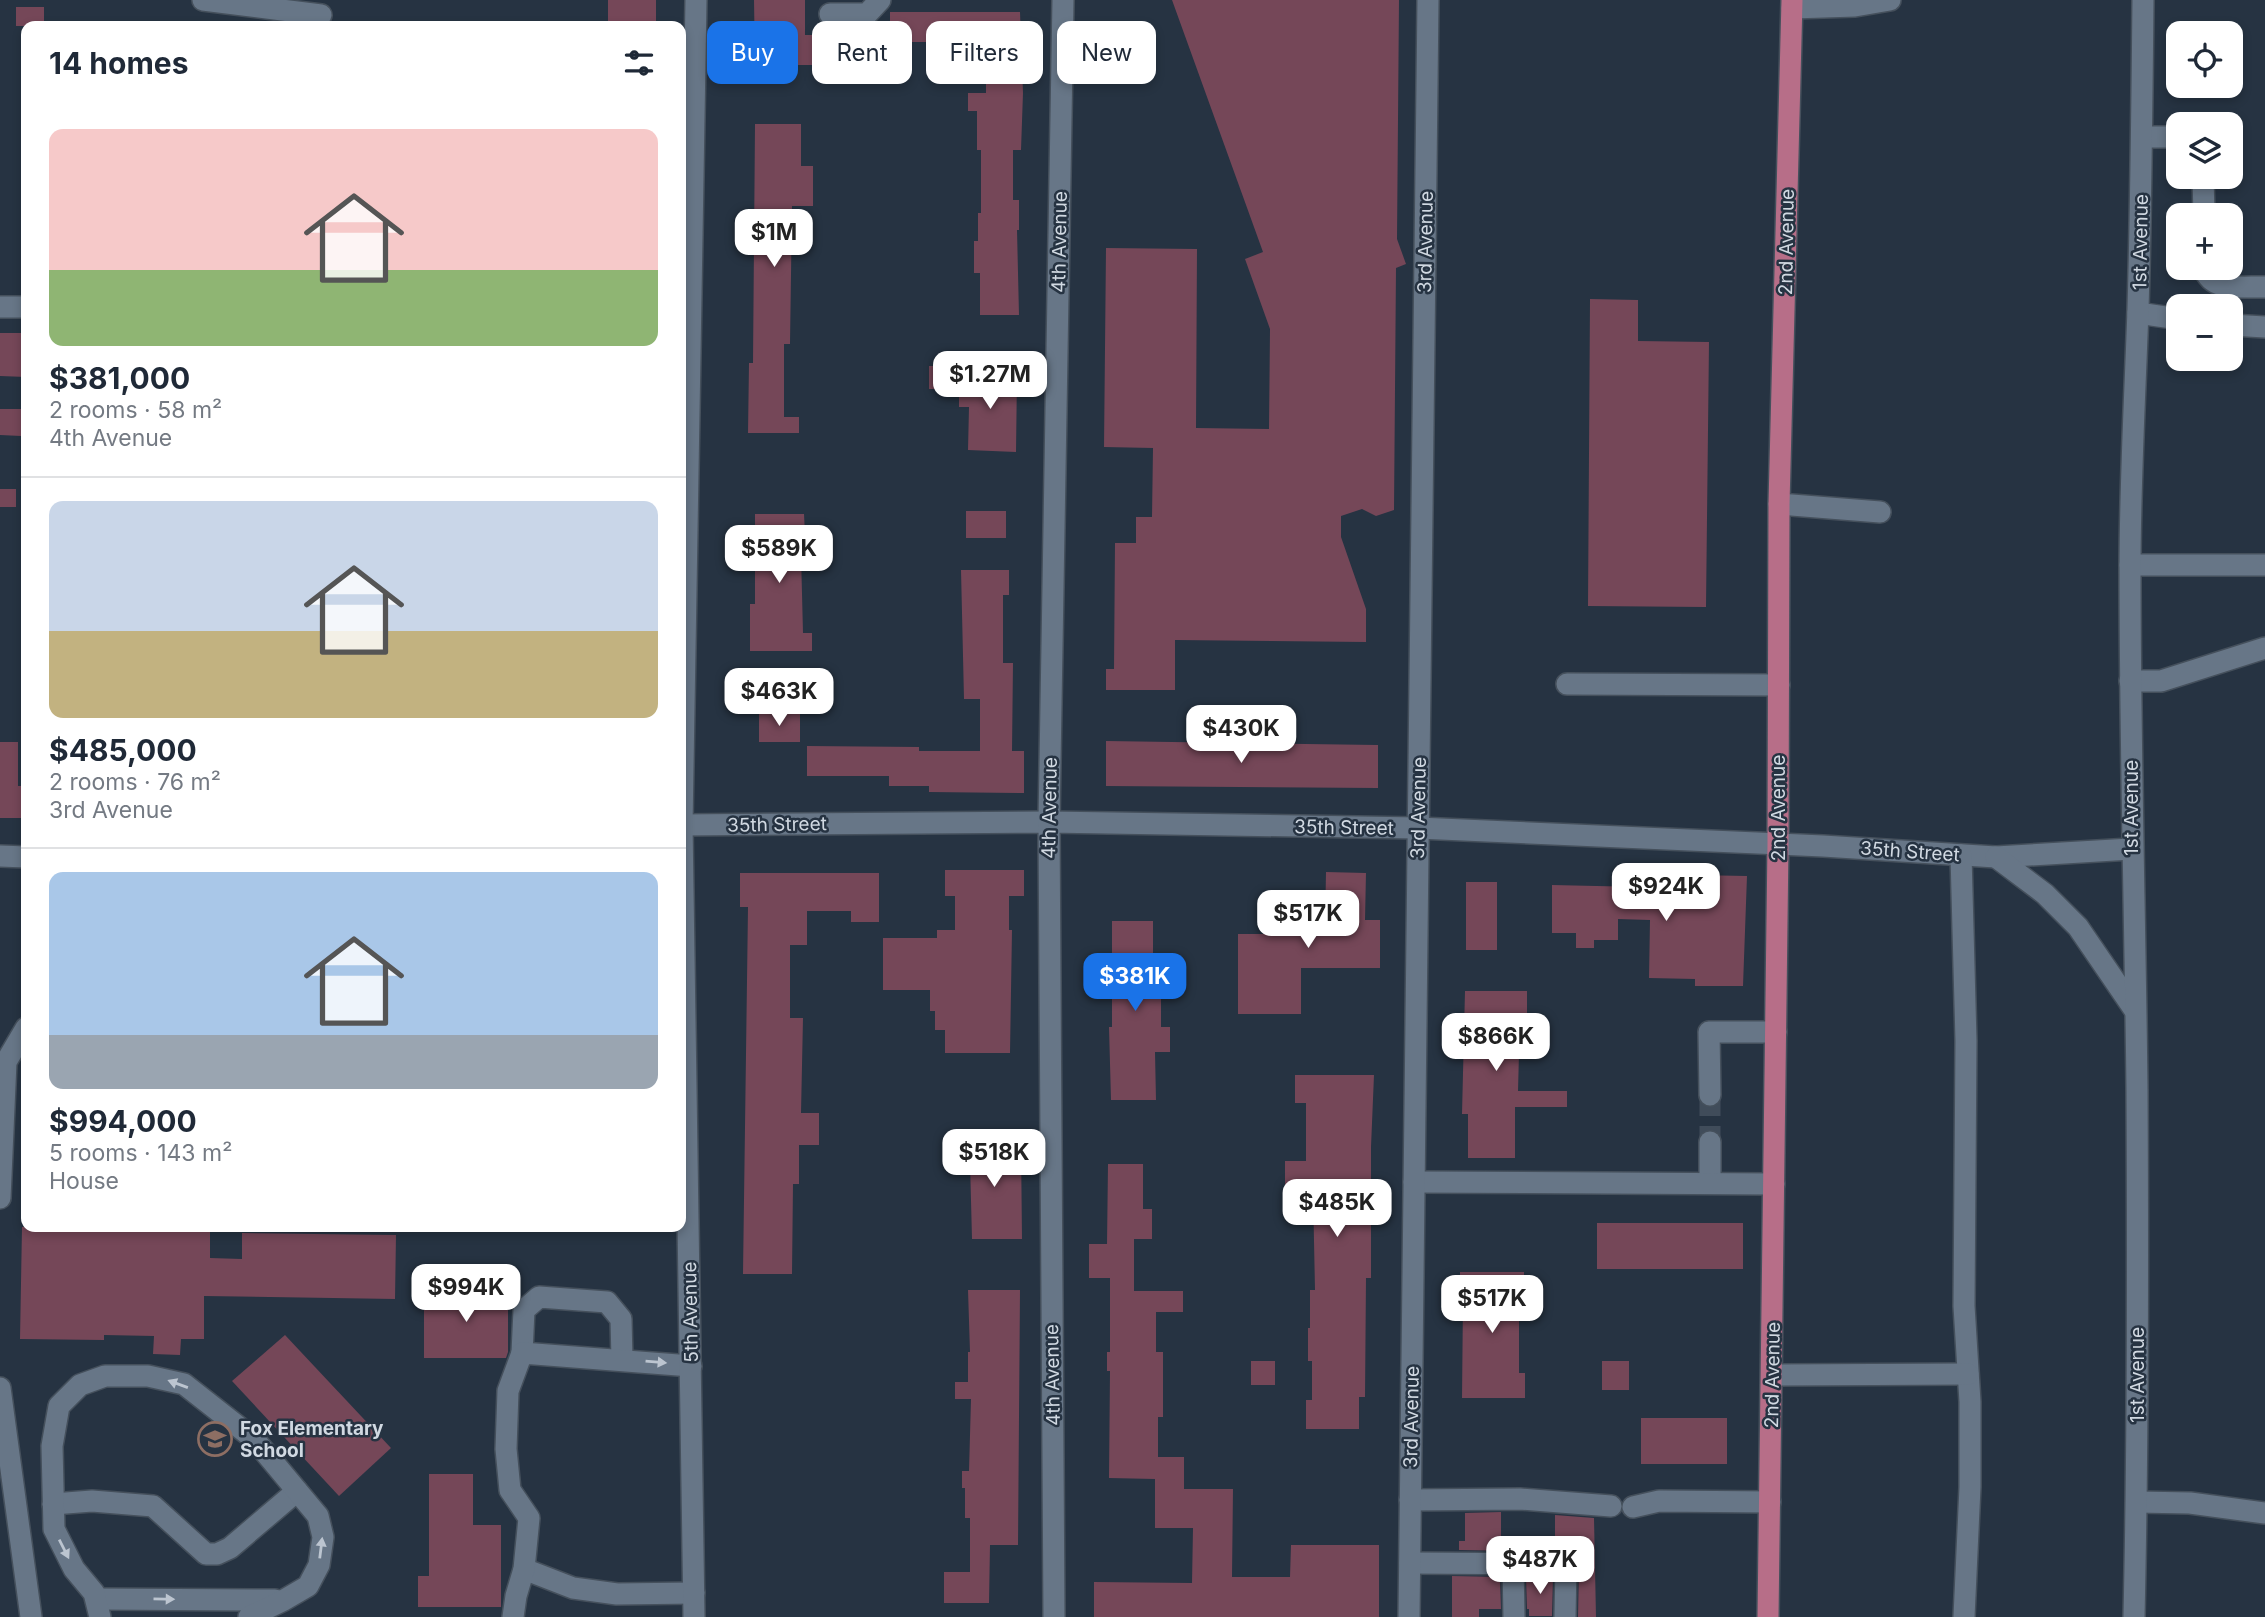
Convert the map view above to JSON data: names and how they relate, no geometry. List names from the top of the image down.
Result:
{
  "streets": {
    "main road": ["2nd Avenue"],
    "street": [
      "4th Avenue",
      "3rd Avenue",
      "1st Avenue",
      "35th Street",
      "5th Avenue"
    ]
  },
  "crossings": [
    ["4th Avenue", "35th Street"],
    ["3rd Avenue", "35th Street"],
    ["2nd Avenue", "35th Street"],
    ["1st Avenue", "35th Street"]
  ],
  "places": {
    "school or university": ["Fox Elementary School"]
  },
  "page": {
    "map_buttons": ["+", "−"],
    "chip": [
      "Buy",
      "Rent",
      "Filters",
      "New"
    ],
    "heading": "14 homes",
    "list": [
      {
        "name": "$381,000",
        "note": "2 rooms · 58 m² · 4th Avenue"
      },
      {
        "name": "$485,000",
        "note": "2 rooms · 76 m² · 3rd Avenue"
      },
      {
        "name": "$994,000",
        "note": "5 rooms · 143 m² · House"
      }
    ],
    "price": [
      "$1M",
      "$1.27M",
      "$589K",
      "$463K",
      "$430K",
      "$924K",
      "$517K",
      "$381K",
      "$866K",
      "$518K",
      "$485K",
      "$994K",
      "$517K",
      "$487K"
    ]
  }
}
